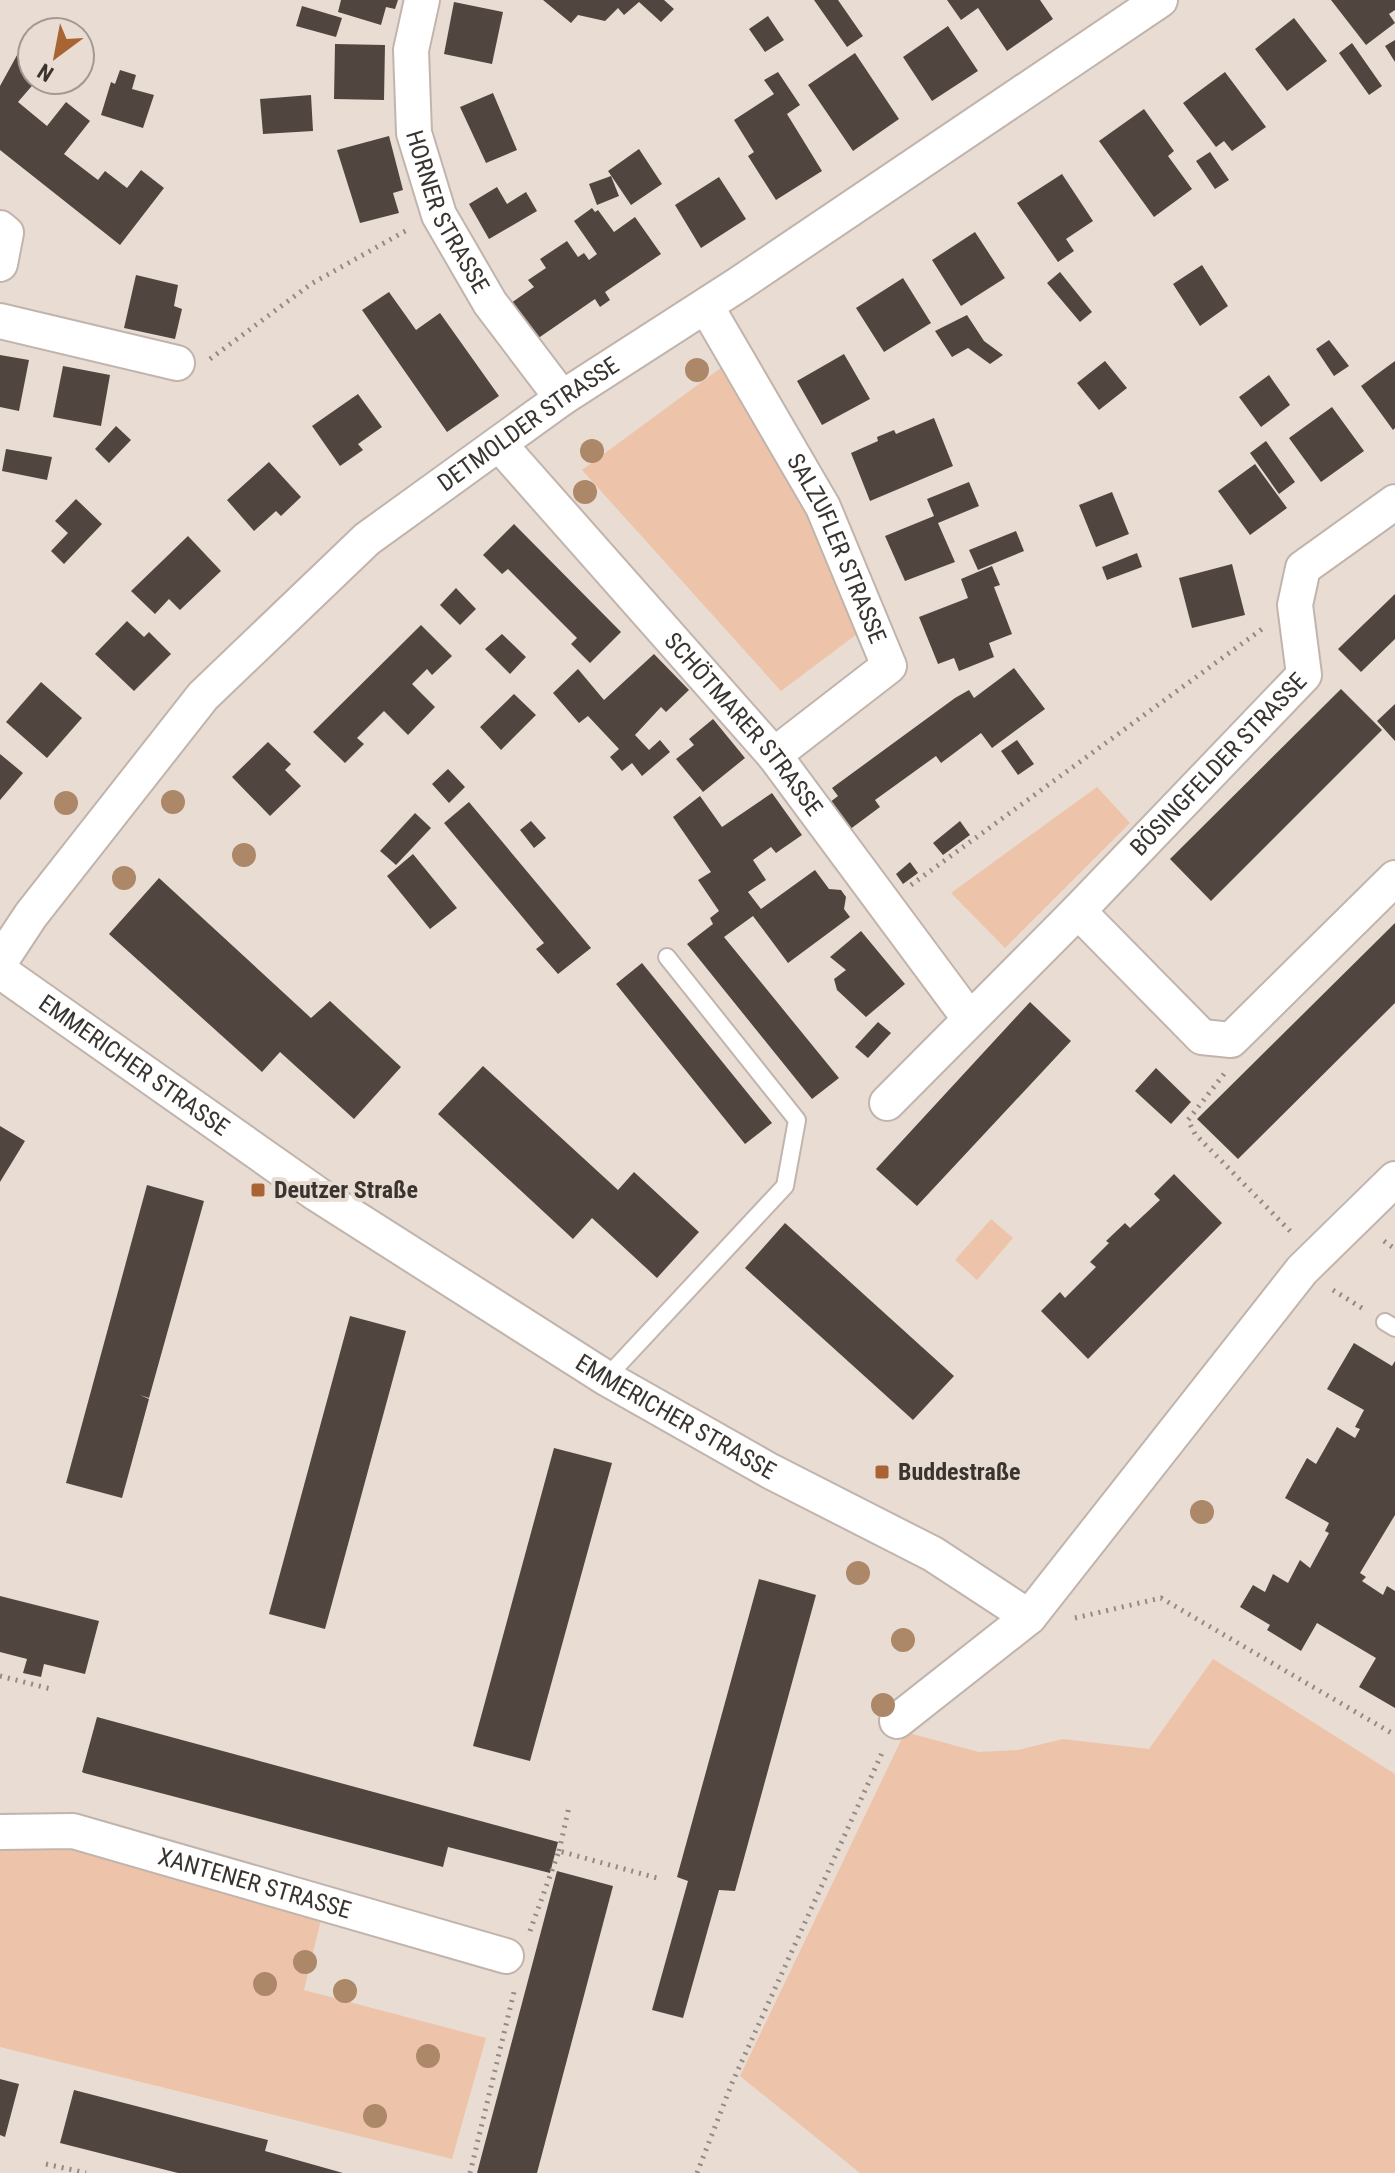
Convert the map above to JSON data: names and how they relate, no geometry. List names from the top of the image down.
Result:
{
  "streets": {
    "street": [
      "HORNER STRASSE",
      "DETMOLDER STRASSE",
      "SALZUFLER STRASSE",
      "SCHÖTMARER STRASSE",
      "BÖSINGFELDER STRASSE",
      "EMMERICHER STRASSE",
      "XANTENER STRASSE"
    ]
  },
  "crossings": [
    ["HORNER STRASSE", "DETMOLDER STRASSE"],
    ["DETMOLDER STRASSE", "SALZUFLER STRASSE"],
    ["DETMOLDER STRASSE", "SCHÖTMARER STRASSE"],
    ["SALZUFLER STRASSE", "SCHÖTMARER STRASSE"],
    ["SCHÖTMARER STRASSE", "BÖSINGFELDER STRASSE"]
  ],
  "places": {
    "transit": ["Deutzer Straße", "Buddestraße"]
  },
  "north": "bottom left"
}
